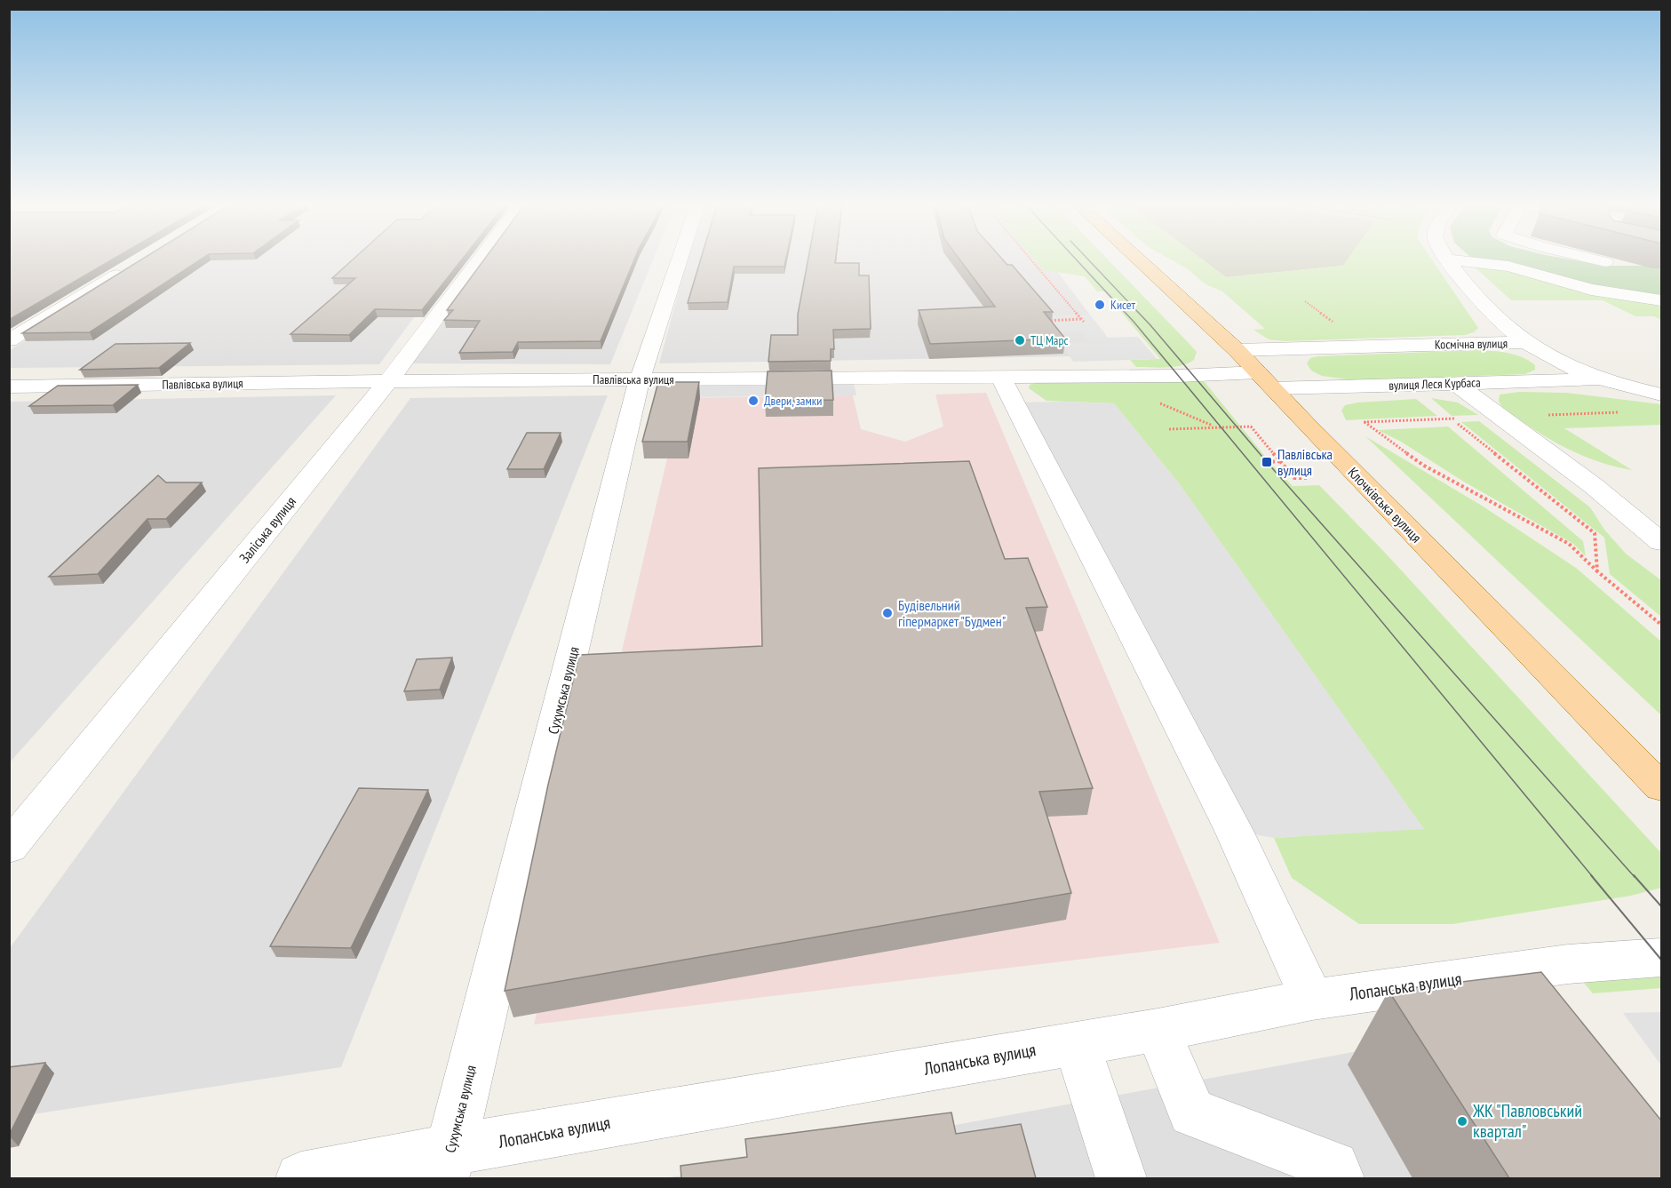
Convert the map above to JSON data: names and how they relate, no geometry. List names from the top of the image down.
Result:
{
  "streets": {
    "main road": ["Клочківська вулиця"],
    "street": [
      "Космічна вулиця",
      "Павлівська вулиця",
      "вулиця Леся Курбаса",
      "Заліська вулиця",
      "Сухумська вулиця",
      "Лопанська вулиця"
    ]
  },
  "crossings": [
    ["Космічна вулиця", "вулиця Леся Курбаса"],
    ["Космічна вулиця", "Клочківська вулиця"],
    ["Павлівська вулиця", "вулиця Леся Курбаса"],
    ["Павлівська вулиця", "Клочківська вулиця"],
    ["Павлівська вулиця", "Заліська вулиця"],
    ["Павлівська вулиця", "Сухумська вулиця"],
    ["вулиця Леся Курбаса", "Клочківська вулиця"],
    ["Сухумська вулиця", "Лопанська вулиця"]
  ],
  "places": {
    "other": [
      "Кисет",
      "ТЦ Марс",
      "Двери, замки",
      "Будівельний гіпермаркет \"Будмен\"",
      "ЖК \"Павловський квартал\""
    ],
    "transit": ["Павлівська вулиця"]
  }
}
